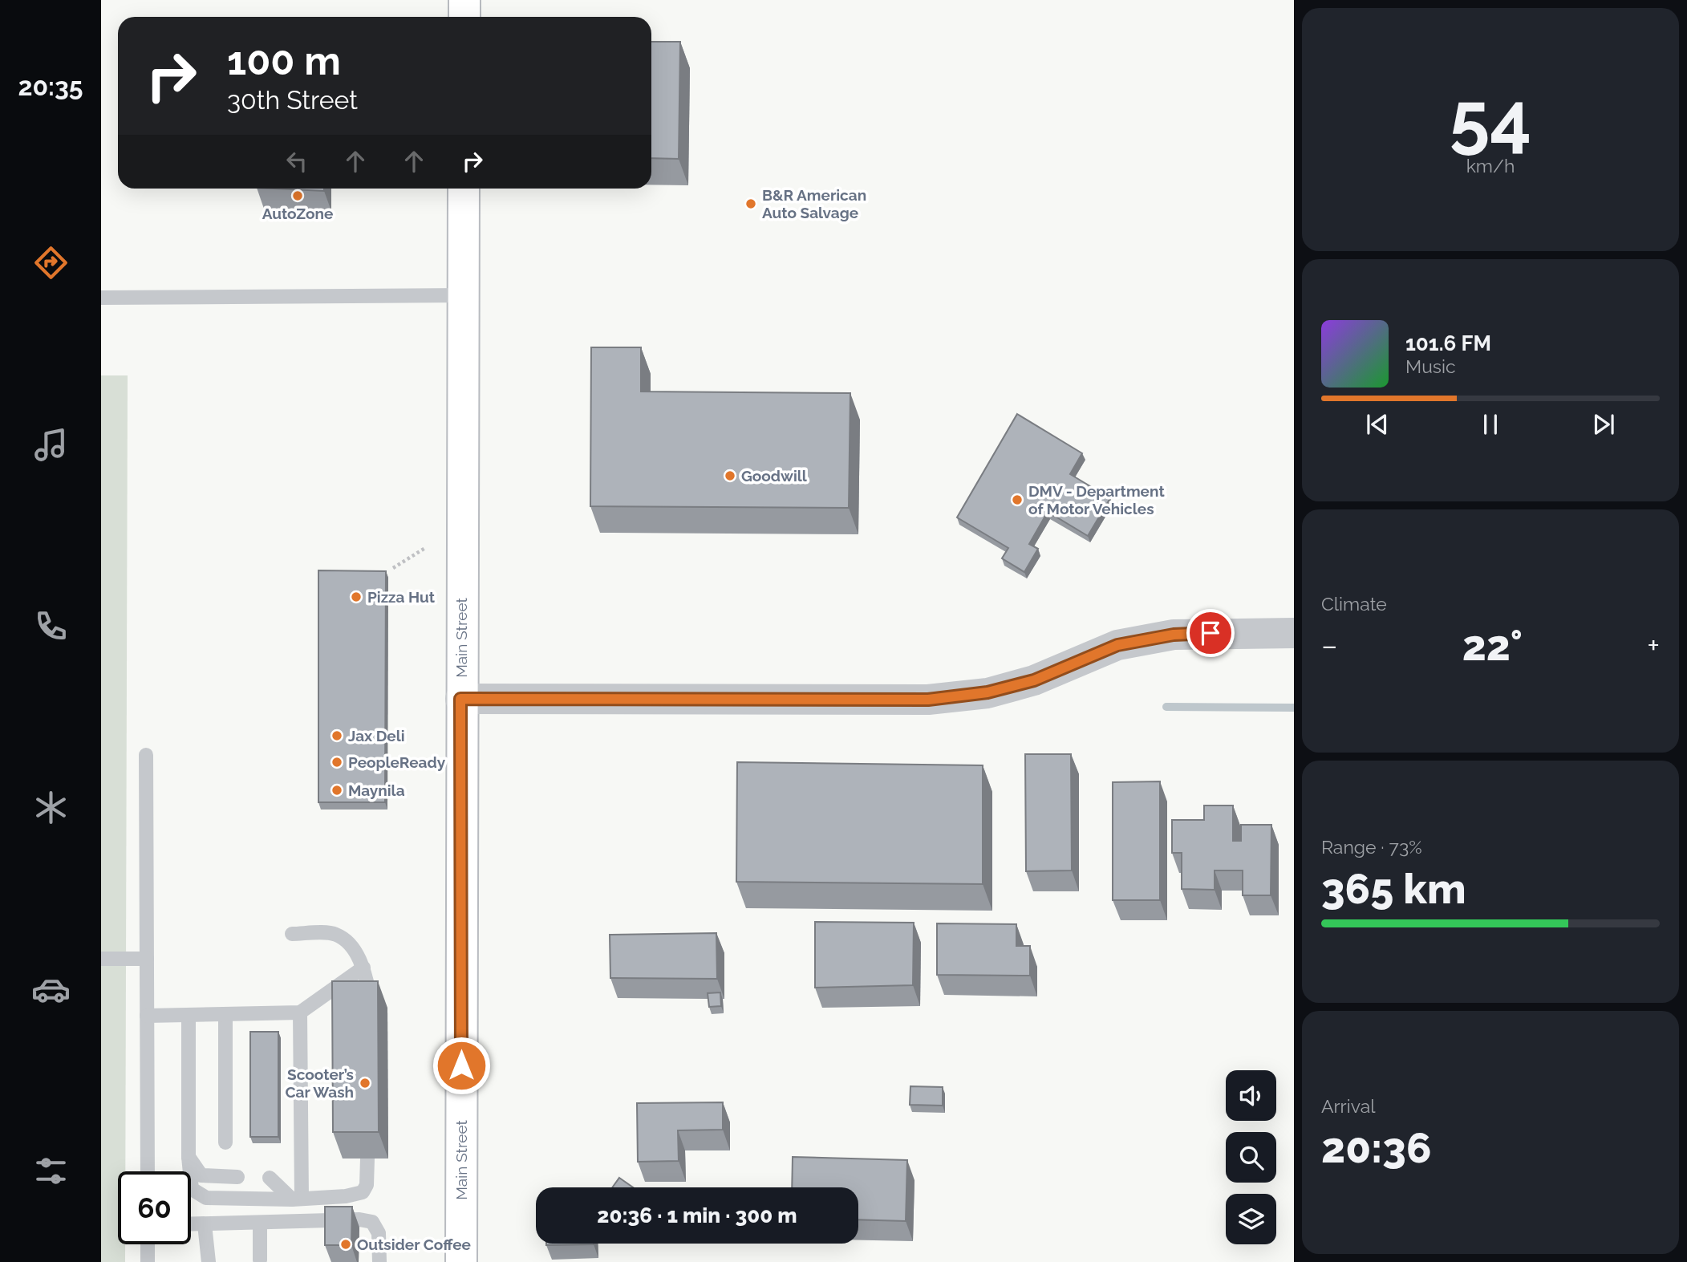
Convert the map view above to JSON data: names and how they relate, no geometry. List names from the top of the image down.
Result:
{
  "streets": {
    "main road": ["Main Street"]
  },
  "places": [
    "AutoZone",
    "B&R American Auto Salvage",
    "Goodwill",
    "DMV - Department of Motor Vehicles",
    "Pizza Hut",
    "Jax Deli",
    "PeopleReady",
    "Maynila",
    "Scooter’s Car Wash",
    "Outsider Coffee"
  ],
  "page": {
    "tabs": "20:35",
    "tile": [
      ["54", "km/h"],
      "Climate",
      ["Range · 73%", "365 km"],
      ["Arrival", "20:36"]
    ],
    "turn": ["100 m", "30th Street"],
    "song": ["101.6 FM", "Music"],
    "heat": ["−", "22°", "+"],
    "limit": "60",
    "trip": "20:36 · 1 min · 300 m"
  }
}
